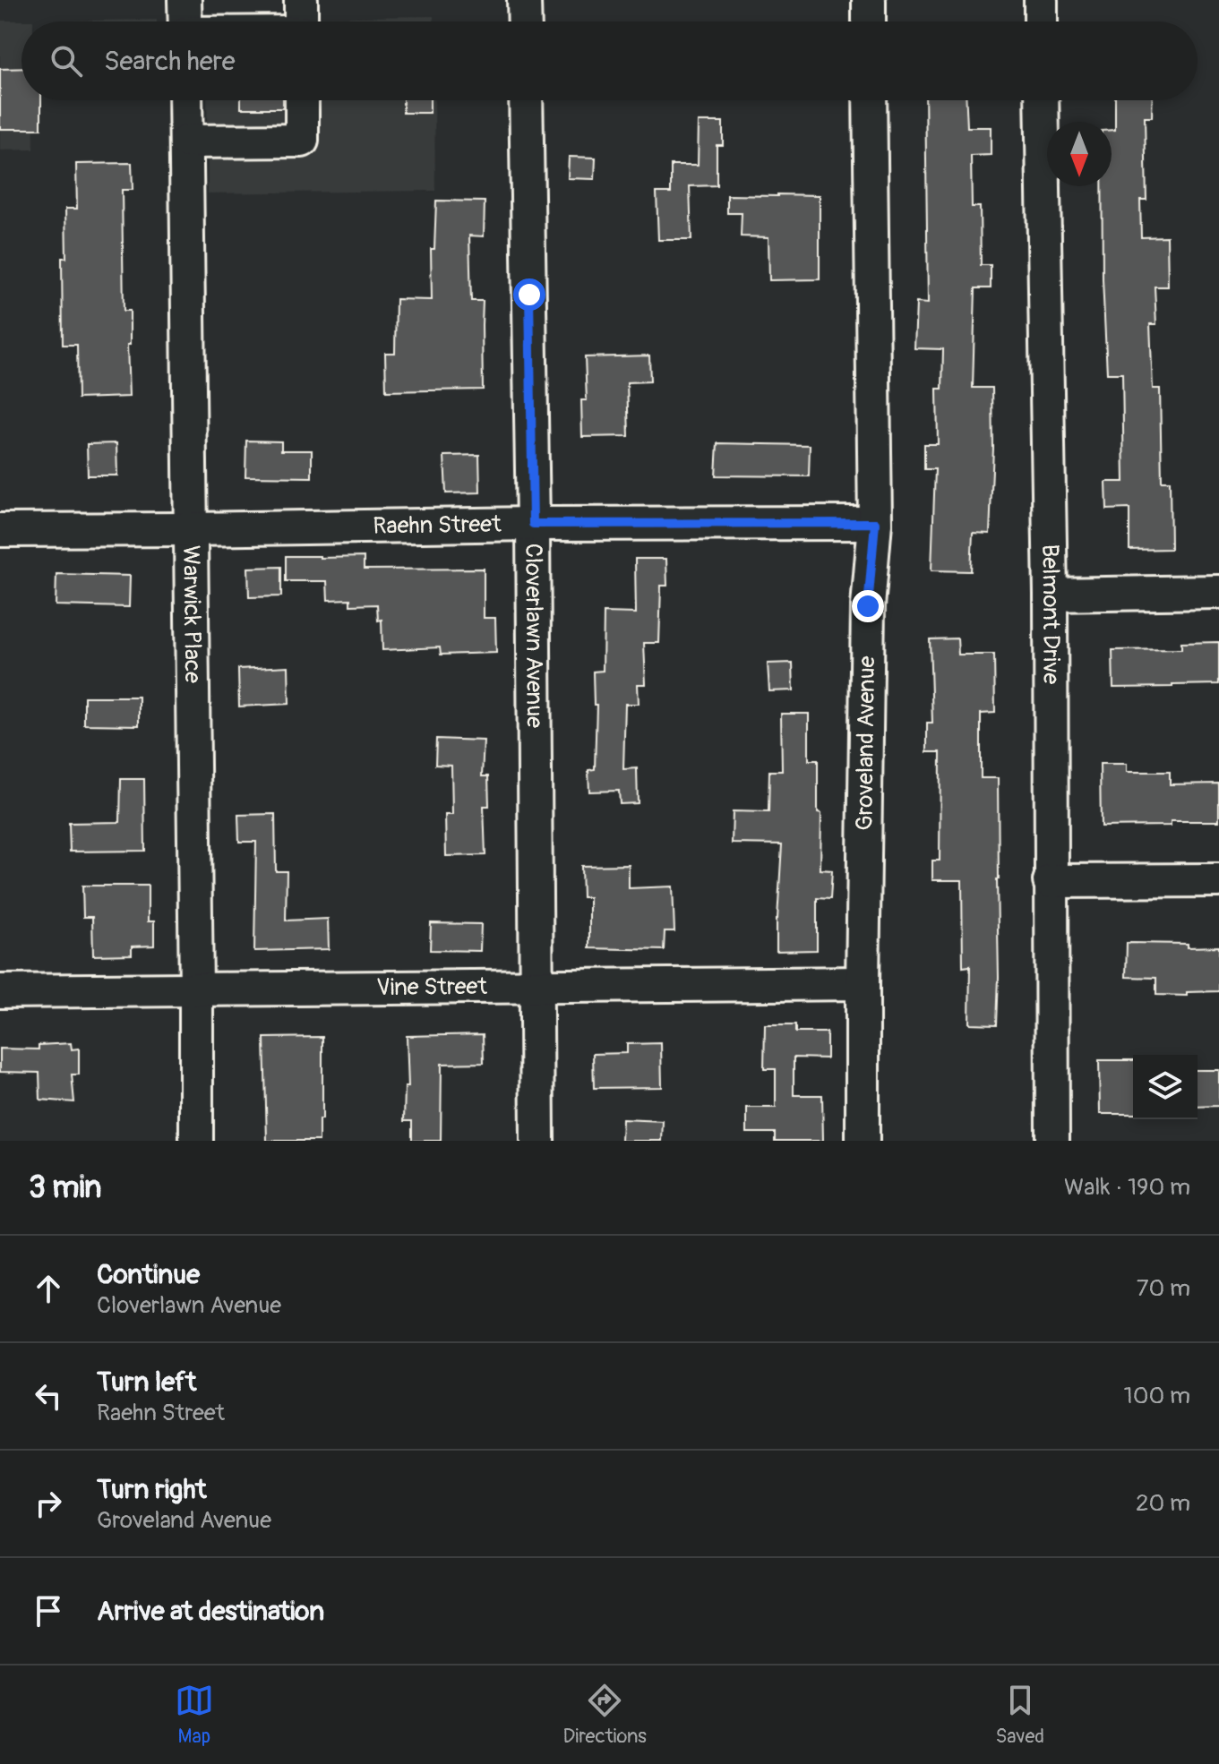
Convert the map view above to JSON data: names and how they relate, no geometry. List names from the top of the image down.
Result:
{
  "streets": {
    "street": [
      "Raehn Street",
      "Warwick Place",
      "Belmont Drive",
      "Cloverlawn Avenue",
      "Groveland Avenue",
      "Vine Street"
    ]
  },
  "crossings": [
    ["Raehn Street", "Warwick Place"],
    ["Raehn Street", "Cloverlawn Avenue"],
    ["Raehn Street", "Groveland Avenue"],
    ["Warwick Place", "Vine Street"],
    ["Cloverlawn Avenue", "Vine Street"],
    ["Groveland Avenue", "Vine Street"]
  ],
  "north": "bottom",
  "page": {
    "search": "Search here",
    "heading": ["3 min", "Walk · 190 m"],
    "list": [
      ["Continue", "Cloverlawn Avenue", "70 m"],
      ["Turn left", "Raehn Street", "100 m"],
      ["Turn right", "Groveland Avenue", "20 m"],
      "Arrive at destination"
    ],
    "nav": ["Map", "Directions", "Saved"]
  }
}
